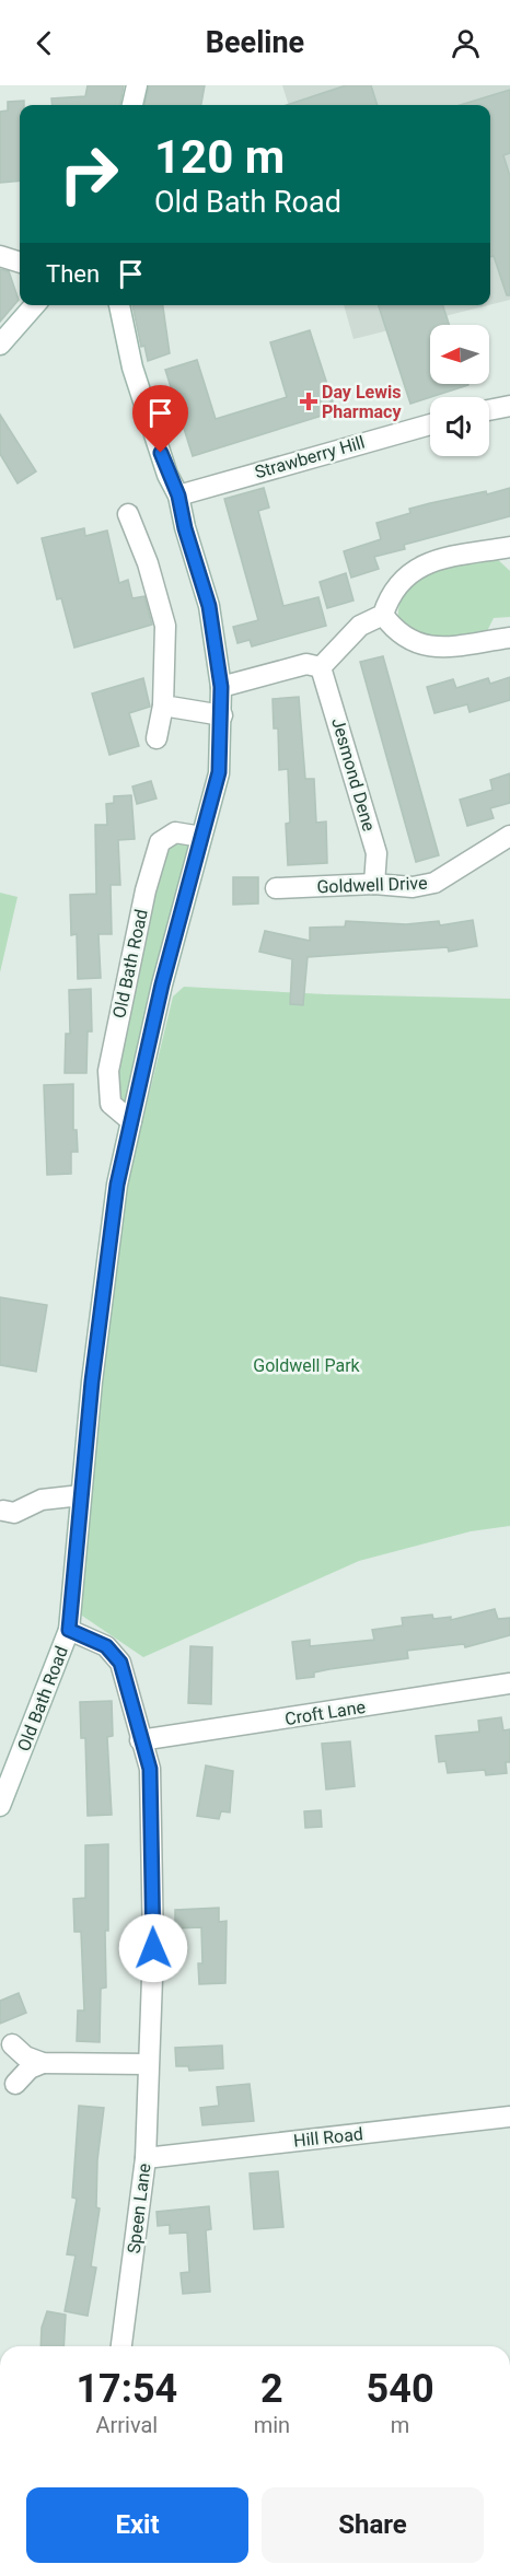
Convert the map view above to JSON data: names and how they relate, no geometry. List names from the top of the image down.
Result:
{
  "streets": {
    "street": [
      "Strawberry Hill",
      "Jesmond Dene",
      "Goldwell Drive",
      "Old Bath Road",
      "Croft Lane",
      "Hill Road",
      "Speen Lane"
    ]
  },
  "crossings": [
    ["Strawberry Hill", "Old Bath Road"],
    ["Jesmond Dene", "Goldwell Drive"],
    ["Old Bath Road", "Speen Lane"],
    ["Croft Lane", "Speen Lane"],
    ["Hill Road", "Speen Lane"]
  ],
  "parks": ["Goldwell Park"],
  "places": {
    "health": ["Day Lewis Pharmacy"]
  },
  "north": "left",
  "page": {
    "header": "Beeline",
    "turn": ["120 m", "Old Bath Road"],
    "then": "Then",
    "eta": [
      "17:54",
      "Arrival",
      "2",
      "min",
      "540",
      "m"
    ],
    "buttons": ["Exit", "Share"]
  }
}
